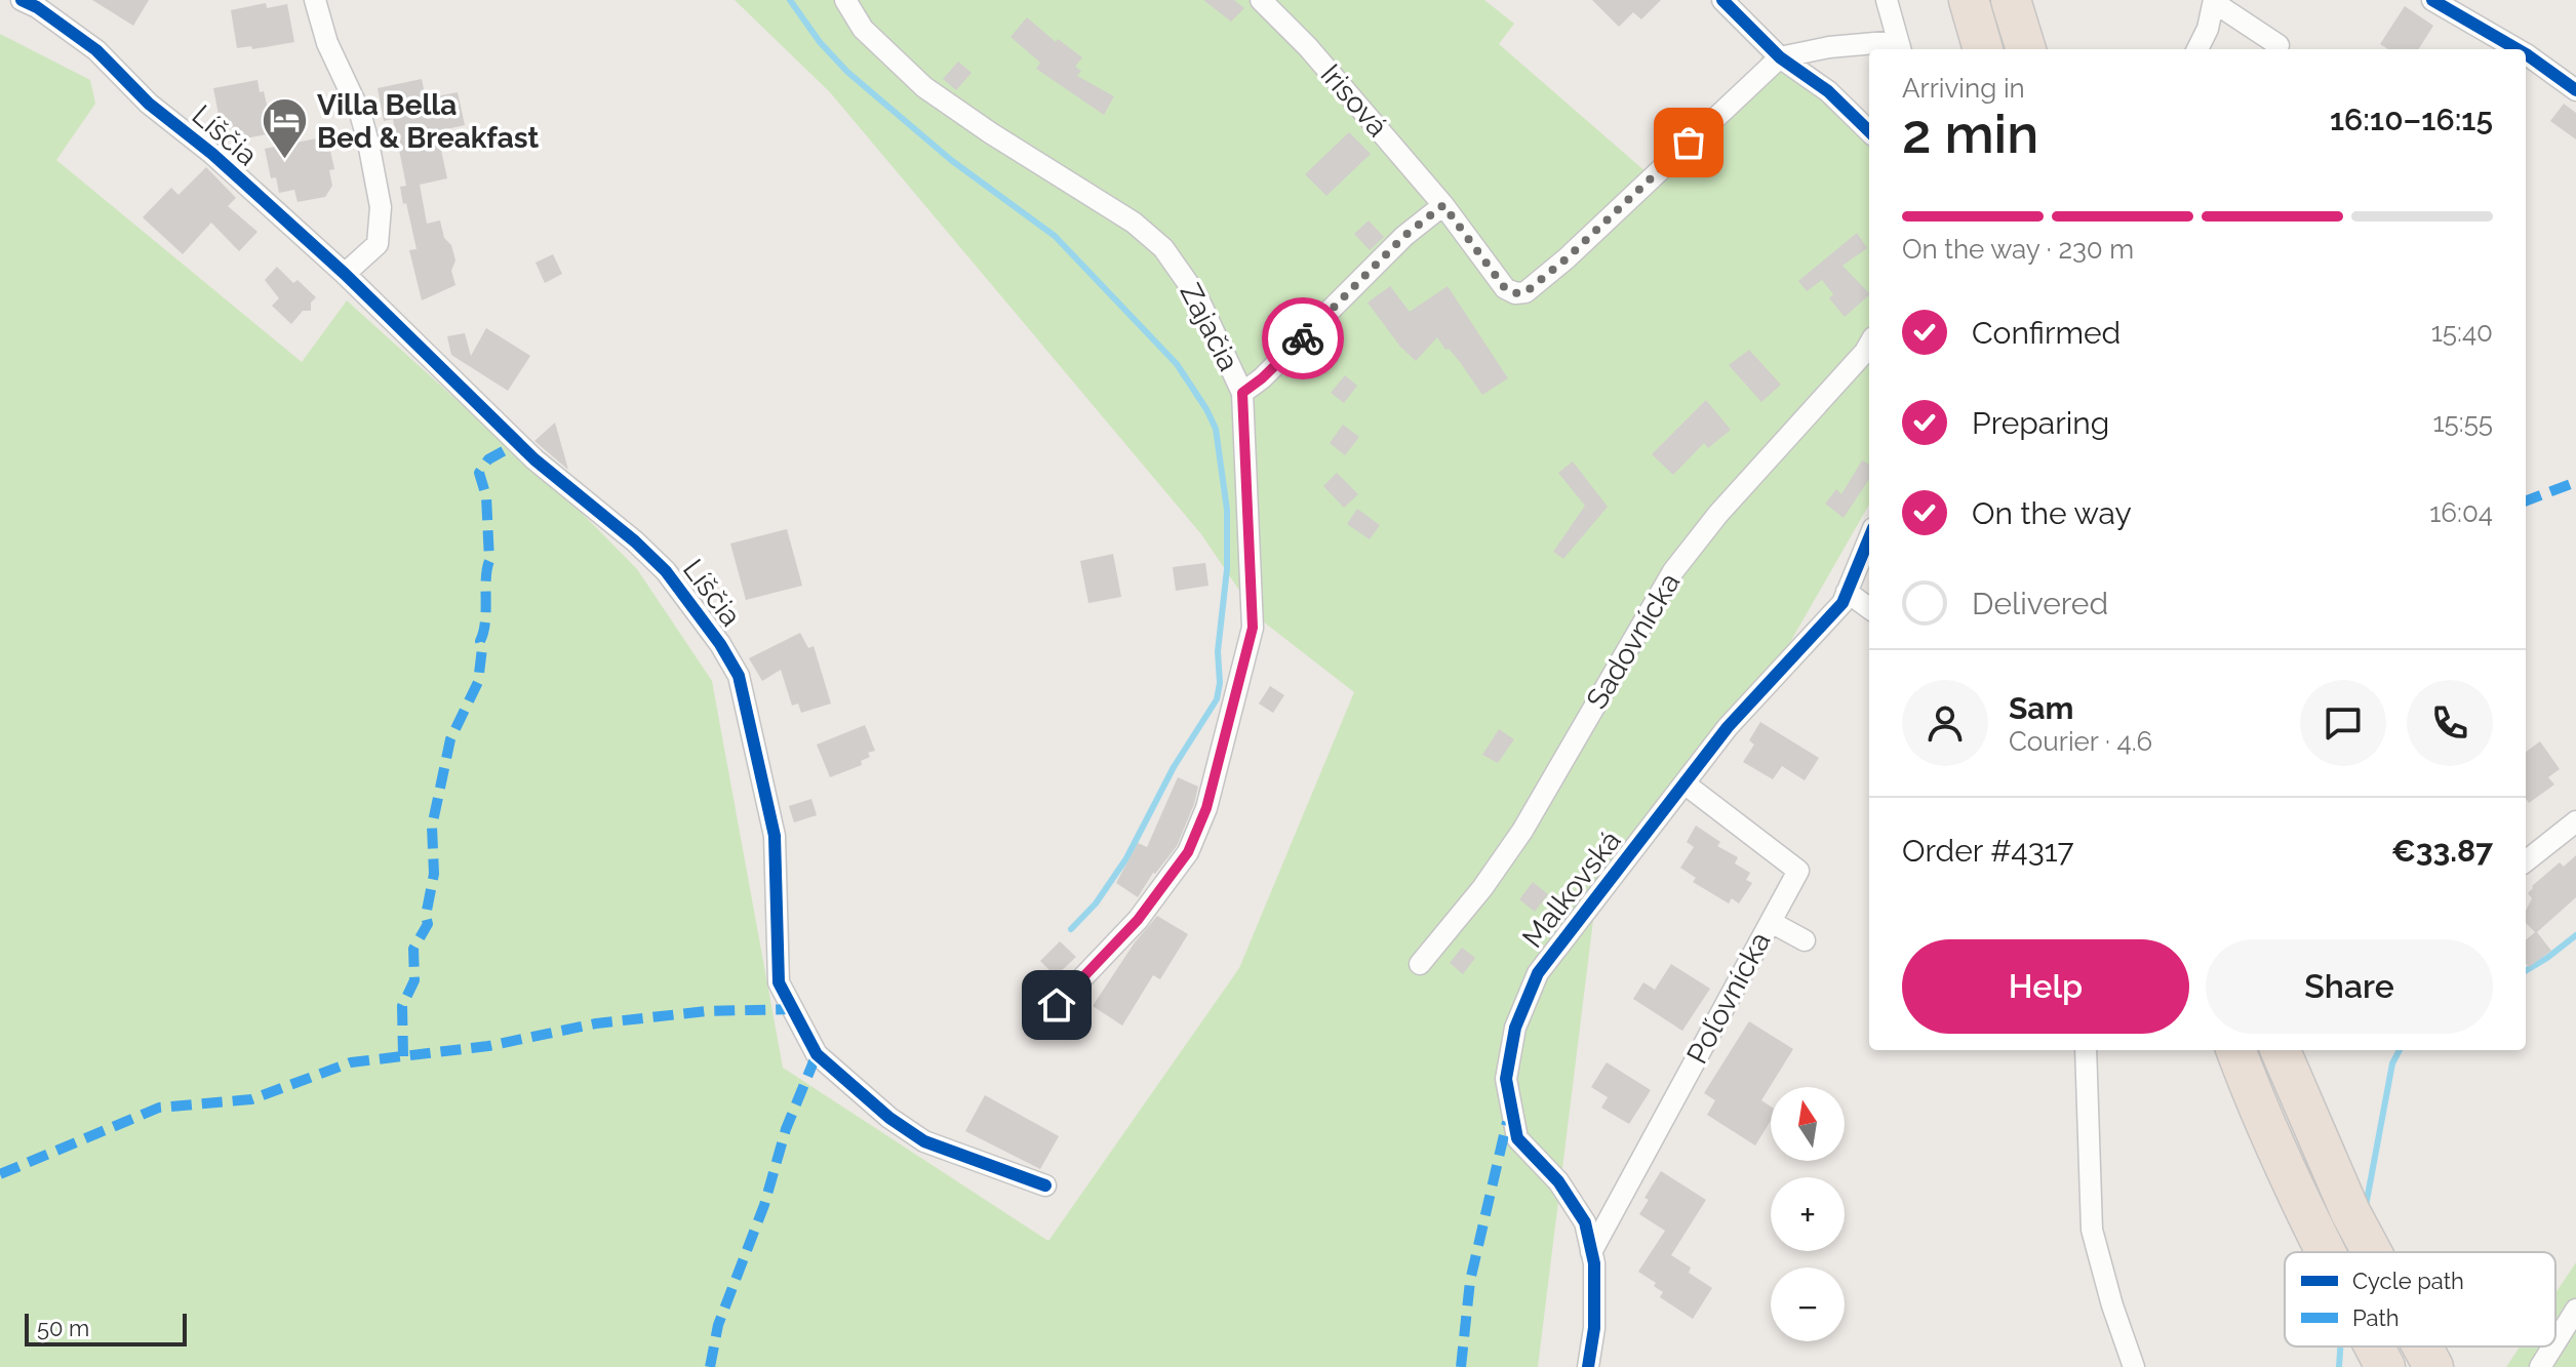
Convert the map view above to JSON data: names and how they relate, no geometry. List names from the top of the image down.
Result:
{
  "streets": {
    "street": [
      "Irisová",
      "Líščia",
      "Zajačia",
      "Sadovnícka",
      "Malkovská",
      "Poľovnícka"
    ]
  },
  "crossings": [
    ["Malkovská", "Poľovnícka"]
  ],
  "places": {
    "hotel": ["Villa Bella Bed & Breakfast"]
  },
  "legend": ["Cycle path", "Path"],
  "scale_bar": "50 m",
  "north": "top",
  "page": {
    "heading": ["2 min", "Arriving in", "16:10–16:15"],
    "panel": [
      "Sam",
      "Courier · 4.6",
      "Order #4317",
      "€33.87"
    ],
    "bar": "On the way · 230 m",
    "list": [
      ["Confirmed", "15:40"],
      ["Preparing", "15:55"],
      ["On the way", "16:04"],
      "Delivered"
    ],
    "buttons": ["Help", "Share"],
    "map_buttons": ["+", "−"],
    "scale": "50 m"
  }
}
